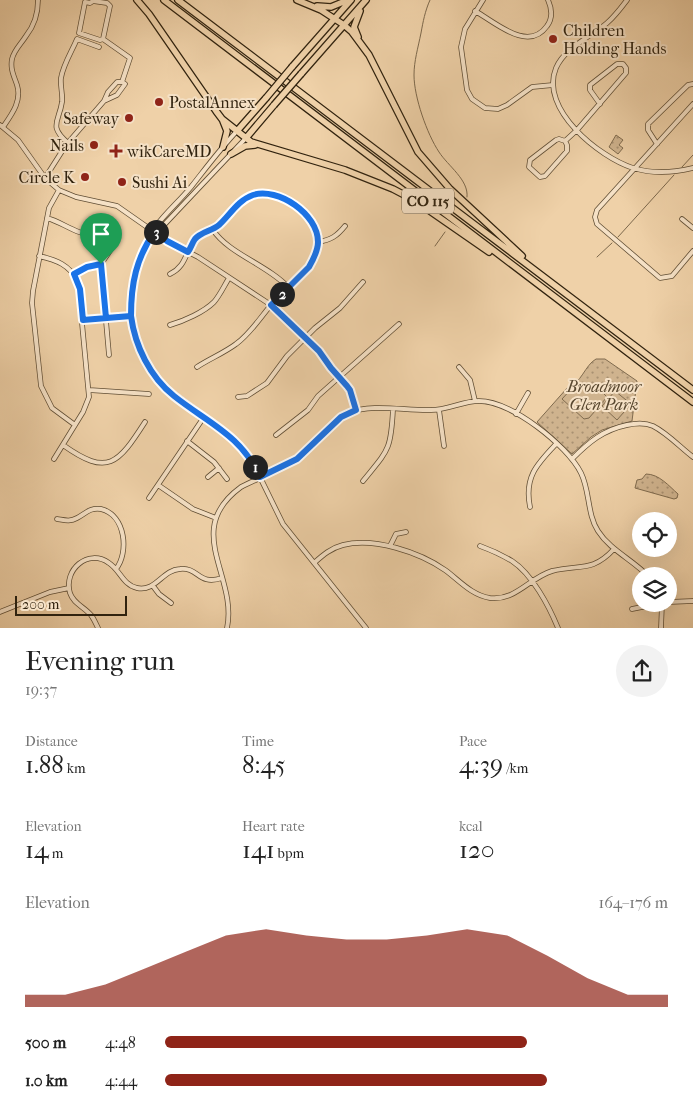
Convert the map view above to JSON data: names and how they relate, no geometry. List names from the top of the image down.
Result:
{
  "streets": {
    "highway": ["CO 115"]
  },
  "parks": ["Broadmoor Glen Park"],
  "places": {
    "other": [
      "Children Holding Hands",
      "PostalAnnex",
      "Safeway",
      "Nails",
      "Circle K",
      "Sushi Ai"
    ],
    "health": ["wikCareMD"]
  },
  "scale_bar": "200 m",
  "page": {
    "pins": ["3", "2", "1"],
    "scale": "200 m",
    "heading": ["Evening run", "19:37"],
    "stats": [
      ["Distance", "1.88 km"],
      ["Time", "8:45"],
      ["Pace", "4:39 /km"],
      ["Elevation", "14 m"],
      ["Heart rate", "141 bpm"],
      ["kcal", "120"]
    ],
    "chart": ["Elevation", "164–176 m"],
    "list": [
      {
        "name": "500 m",
        "note": "4:48"
      },
      {
        "name": "1.0 km",
        "note": "4:44"
      }
    ]
  }
}
